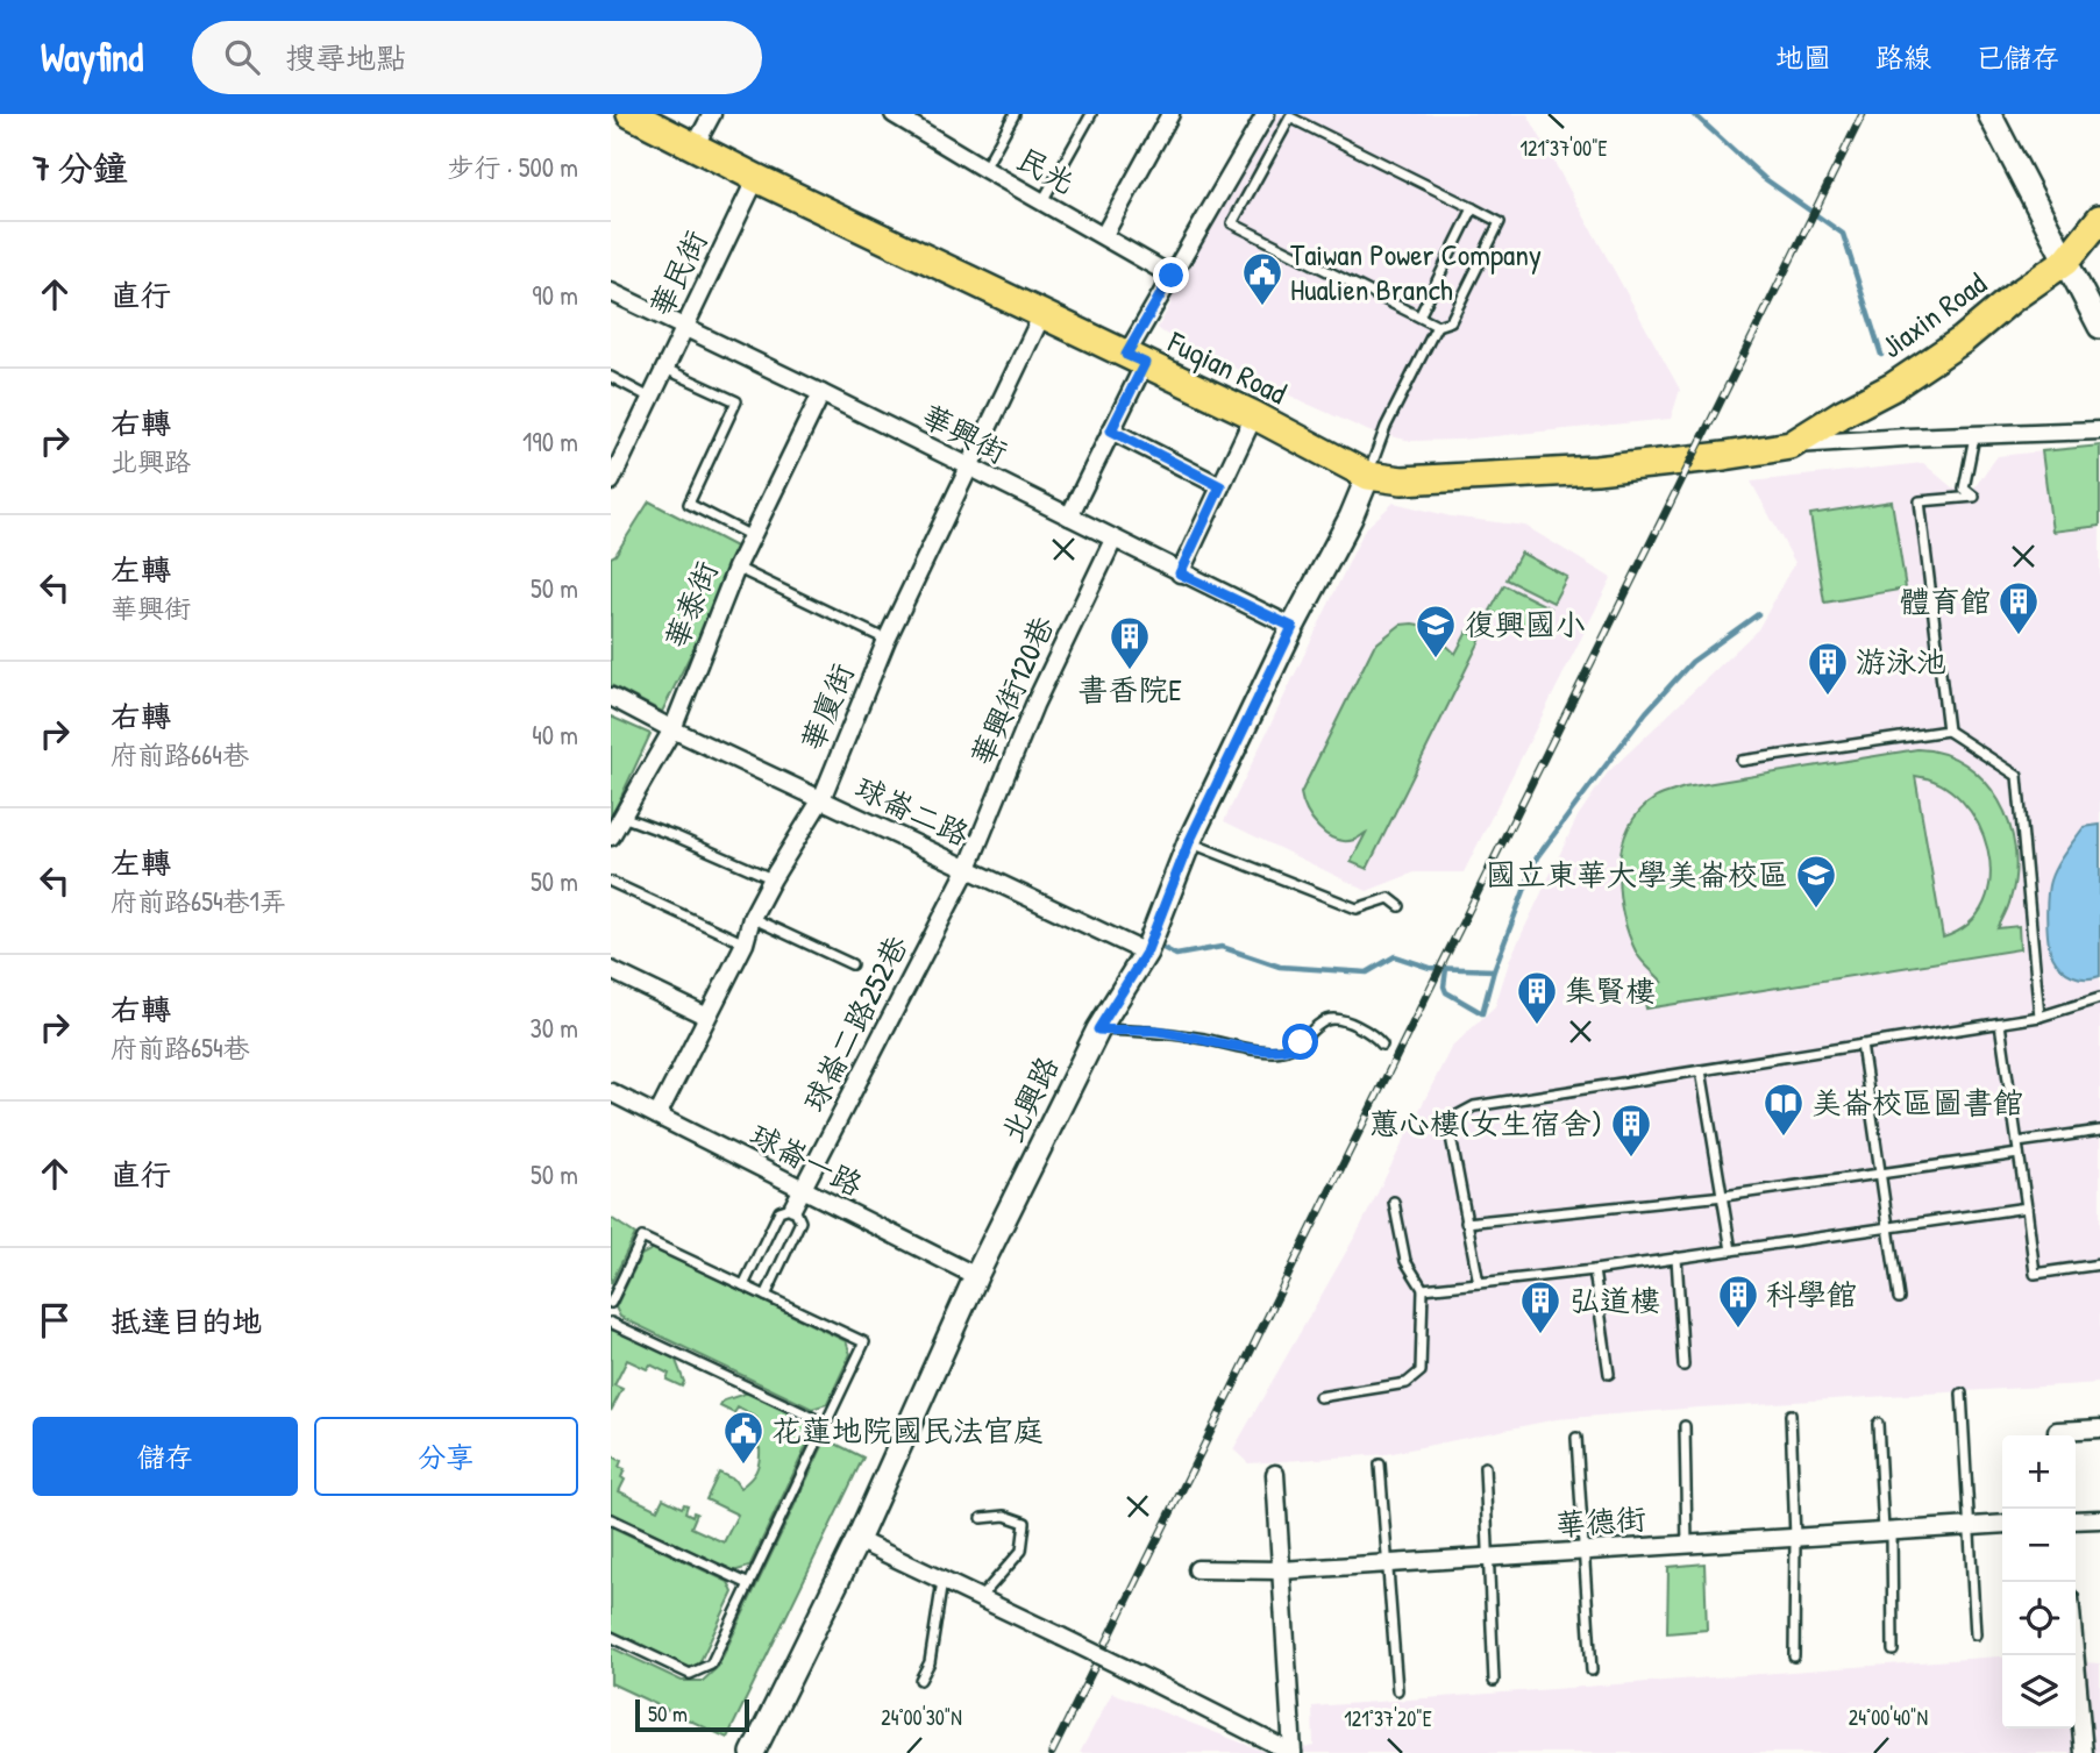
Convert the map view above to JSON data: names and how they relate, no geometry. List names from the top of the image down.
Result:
{
  "streets": {
    "main road": ["Jiaxin Road", "Fuqian Road"],
    "street": [
      "民光",
      "華民街",
      "華興街",
      "華泰街",
      "華興街120巷",
      "華廈街",
      "球崙二路",
      "球崙二路252巷",
      "北興路",
      "球崙一路",
      "華德街"
    ]
  },
  "crossings": [
    ["華民街", "Fuqian Road"],
    ["華民街", "華興街"],
    ["Jiaxin Road", "Fuqian Road"],
    ["Fuqian Road", "華廈街"],
    ["Fuqian Road", "北興路"],
    ["華興街", "華泰街"],
    ["華興街", "華興街120巷"],
    ["華興街", "華廈街"],
    ["華興街", "北興路"],
    ["華泰街", "球崙二路"],
    ["華興街120巷", "球崙二路"],
    ["華興街120巷", "球崙二路252巷"],
    ["華廈街", "球崙二路"],
    ["華廈街", "球崙一路"],
    ["球崙二路", "球崙二路252巷"],
    ["球崙二路", "北興路"],
    ["球崙二路252巷", "球崙一路"],
    ["北興路", "球崙一路"]
  ],
  "places": {
    "public building": ["Taiwan Power Company Hualien Branch", "花蓮地院國民法官庭"],
    "building": [
      "體育館",
      "書香院E",
      "游泳池",
      "集賢樓",
      "蕙心樓(女生宿舍)",
      "科學館",
      "弘道樓"
    ],
    "school or university": ["復興國小", "國立東華大學美崙校區"],
    "library": ["美崙校區圖書館"]
  },
  "scale_bar": "50 m",
  "page": {
    "header": "Wayfind",
    "search": "搜尋地點",
    "nav": ["地圖", "路線", "已儲存"],
    "heading": ["7 分鐘", "步行 · 500 m"],
    "list": [
      ["直行", "90 m"],
      ["右轉", "北興路", "190 m"],
      ["左轉", "華興街", "50 m"],
      ["右轉", "府前路664巷", "40 m"],
      ["左轉", "府前路654巷1弄", "50 m"],
      ["右轉", "府前路654巷", "30 m"],
      ["直行", "50 m"],
      "抵達目的地"
    ],
    "buttons": ["儲存", "分享"],
    "map_buttons": ["+", "−"],
    "scale": "50 m"
  },
  "coordinates": [
    "121°37'00\"E",
    "24°00'30\"N",
    "24°00'40\"N",
    "121°37'20\"E"
  ]
}
